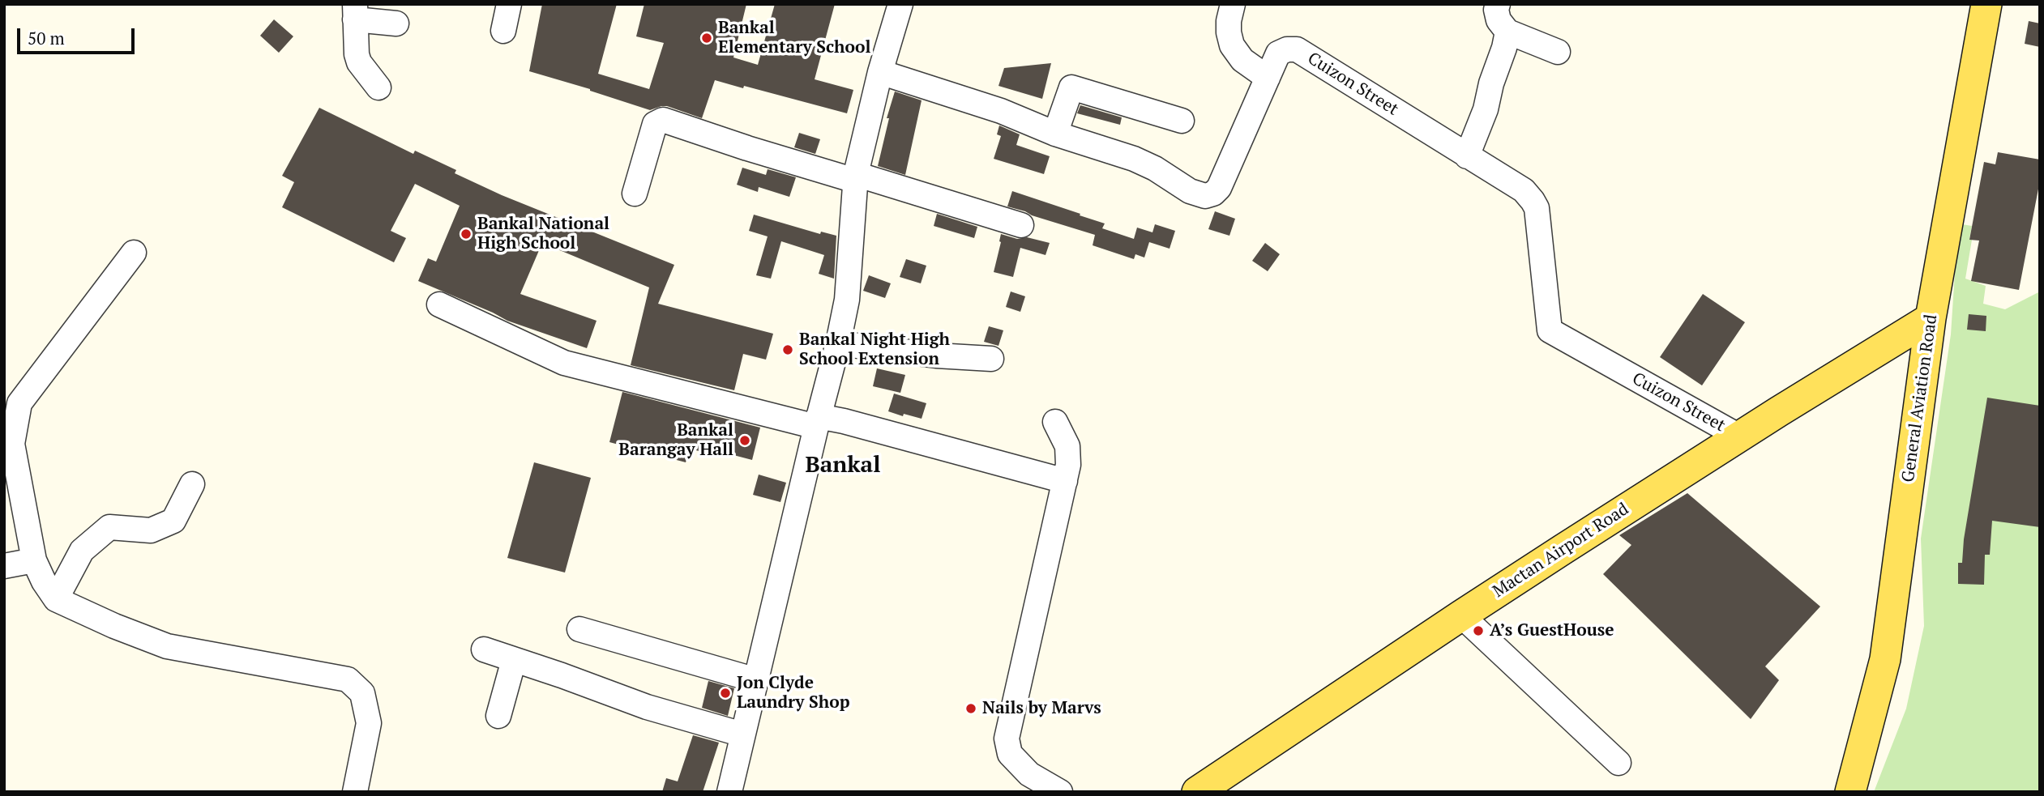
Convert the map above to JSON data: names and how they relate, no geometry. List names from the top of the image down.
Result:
{
  "streets": {
    "main road": ["General Aviation Road", "Mactan Airport Road"],
    "street": ["Cuizon Street"]
  },
  "crossings": [
    ["Cuizon Street", "Mactan Airport Road"],
    ["General Aviation Road", "Mactan Airport Road"]
  ],
  "districts": ["Bankal"],
  "places": [
    "Bankal Elementary School",
    "Bankal National High School",
    "Bankal Night High School Extension",
    "Bankal Barangay Hall",
    "A’s GuestHouse",
    "Jon Clyde Laundry Shop",
    "Nails by Marvs"
  ],
  "scale_bar": "50 m"
}
